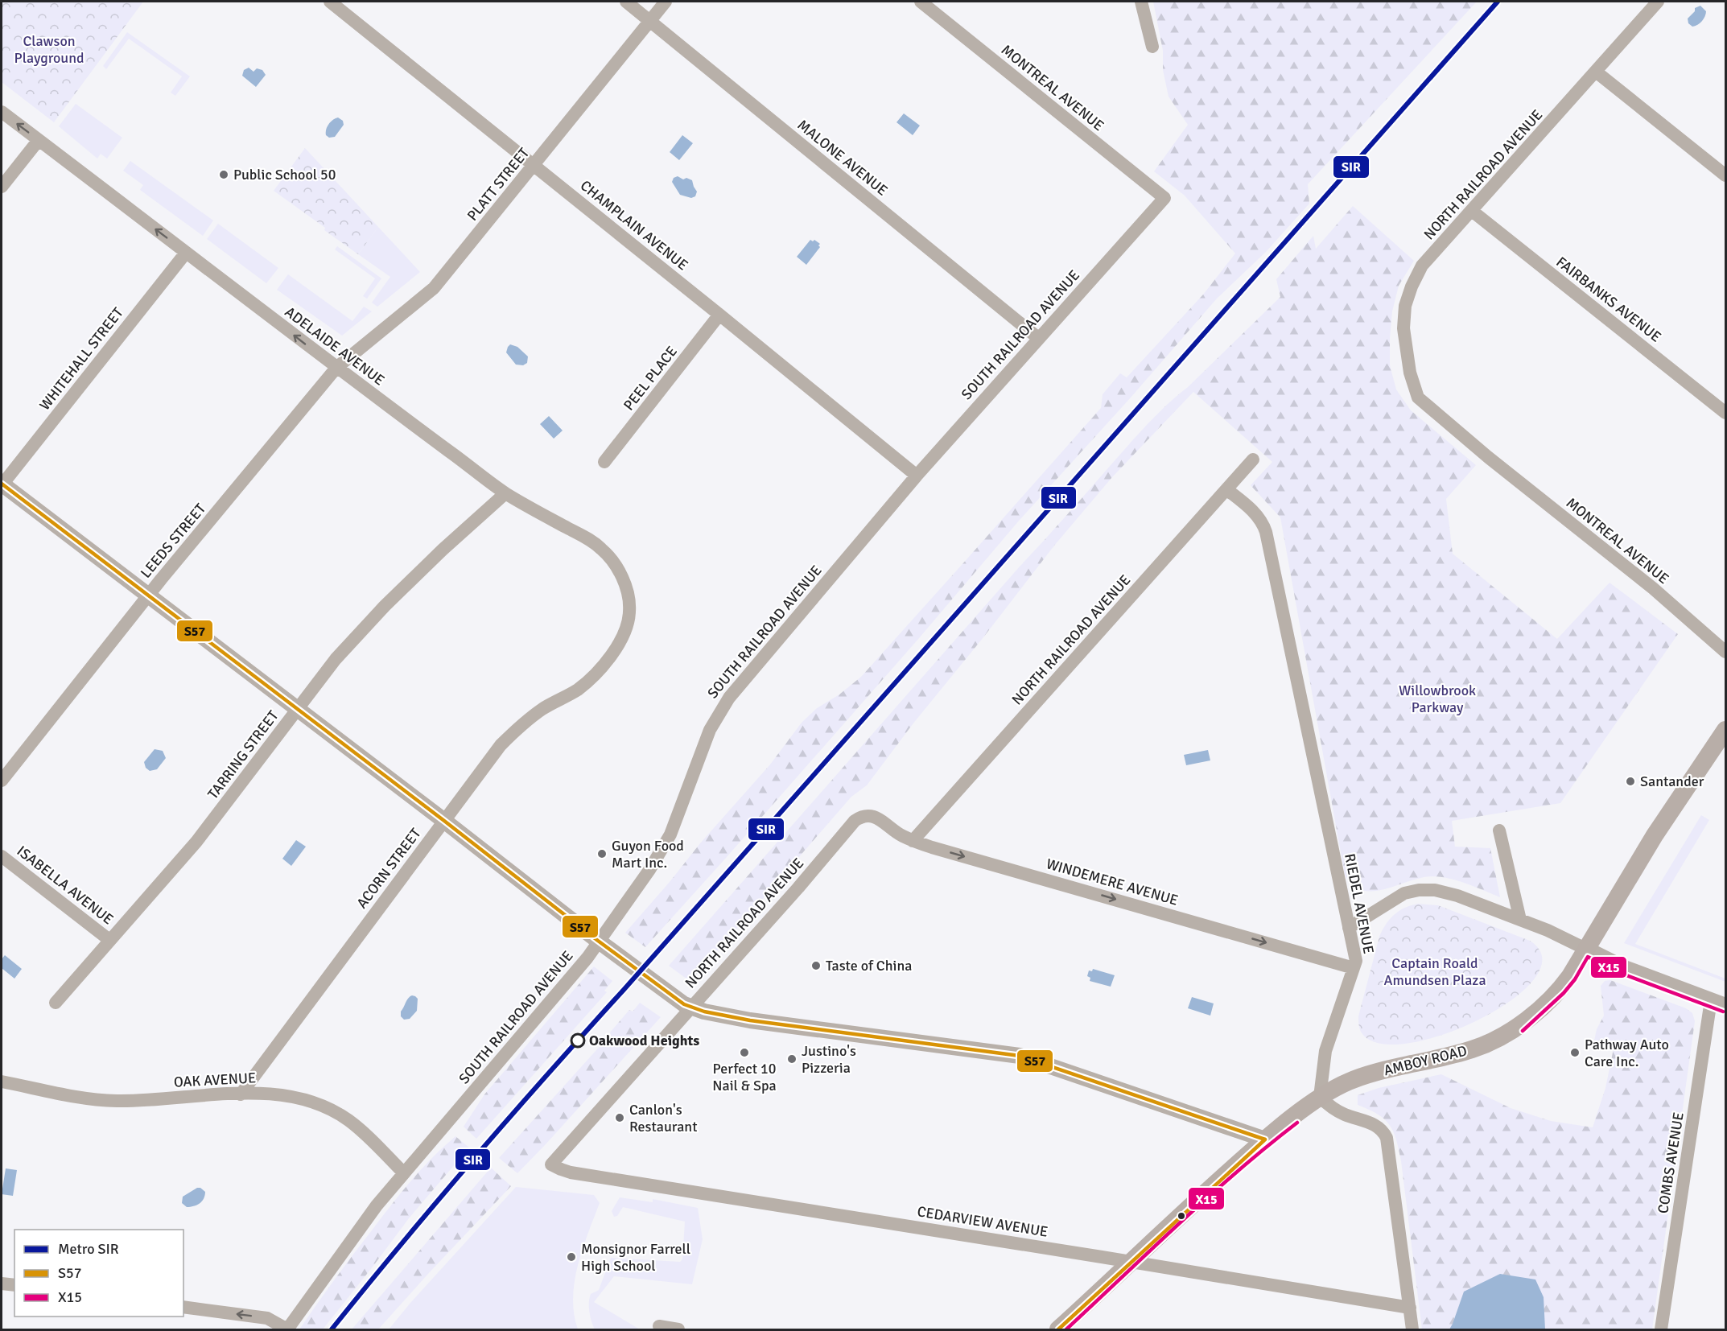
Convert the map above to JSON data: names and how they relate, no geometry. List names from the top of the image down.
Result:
{
  "streets": {
    "main road": ["AMBOY ROAD"],
    "street": [
      "MONTREAL AVENUE",
      "MALONE AVENUE",
      "NORTH RAILROAD AVENUE",
      "PLATT STREET",
      "CHAMPLAIN AVENUE",
      "FAIRBANKS AVENUE",
      "SOUTH RAILROAD AVENUE",
      "ADELAIDE AVENUE",
      "WHITEHALL STREET",
      "PEEL PLACE",
      "LEEDS STREET",
      "TARRING STREET",
      "ACORN STREET",
      "WINDEMERE AVENUE",
      "ISABELLA AVENUE",
      "RIEDEL AVENUE",
      "OAK AVENUE",
      "COMBS AVENUE",
      "CEDARVIEW AVENUE"
    ]
  },
  "crossings": [
    ["MONTREAL AVENUE", "NORTH RAILROAD AVENUE"],
    ["MONTREAL AVENUE", "SOUTH RAILROAD AVENUE"],
    ["MALONE AVENUE", "PLATT STREET"],
    ["MALONE AVENUE", "SOUTH RAILROAD AVENUE"],
    ["NORTH RAILROAD AVENUE", "FAIRBANKS AVENUE"],
    ["NORTH RAILROAD AVENUE", "WINDEMERE AVENUE"],
    ["NORTH RAILROAD AVENUE", "RIEDEL AVENUE"],
    ["NORTH RAILROAD AVENUE", "CEDARVIEW AVENUE"],
    ["PLATT STREET", "CHAMPLAIN AVENUE"],
    ["PLATT STREET", "ADELAIDE AVENUE"],
    ["PLATT STREET", "LEEDS STREET"],
    ["CHAMPLAIN AVENUE", "SOUTH RAILROAD AVENUE"],
    ["CHAMPLAIN AVENUE", "PEEL PLACE"],
    ["SOUTH RAILROAD AVENUE", "OAK AVENUE"],
    ["ADELAIDE AVENUE", "WHITEHALL STREET"],
    ["ADELAIDE AVENUE", "LEEDS STREET"],
    ["ADELAIDE AVENUE", "TARRING STREET"],
    ["ADELAIDE AVENUE", "ACORN STREET"],
    ["TARRING STREET", "ISABELLA AVENUE"],
    ["ACORN STREET", "OAK AVENUE"],
    ["WINDEMERE AVENUE", "RIEDEL AVENUE"],
    ["RIEDEL AVENUE", "AMBOY ROAD"],
    ["AMBOY ROAD", "CEDARVIEW AVENUE"]
  ],
  "one_way": ["ADELAIDE AVENUE", "WINDEMERE AVENUE"],
  "parks": ["Clawson Playground", "Willowbrook Parkway", "Captain Roald Amundsen Plaza"],
  "places": [
    "Public School 50",
    "Santander",
    "Guyon Food Mart Inc.",
    "Taste of China",
    "Oakwood Heights",
    "Perfect 10 Nail & Spa",
    "Pathway Auto Care Inc.",
    "Justino's Pizzeria",
    "Canlon's Restaurant",
    "Monsignor Farrell High School"
  ],
  "lines": ["metro line SIR", "transit line S57", "transit line X15"],
  "legend": ["Metro SIR", "S57", "X15"]
}
